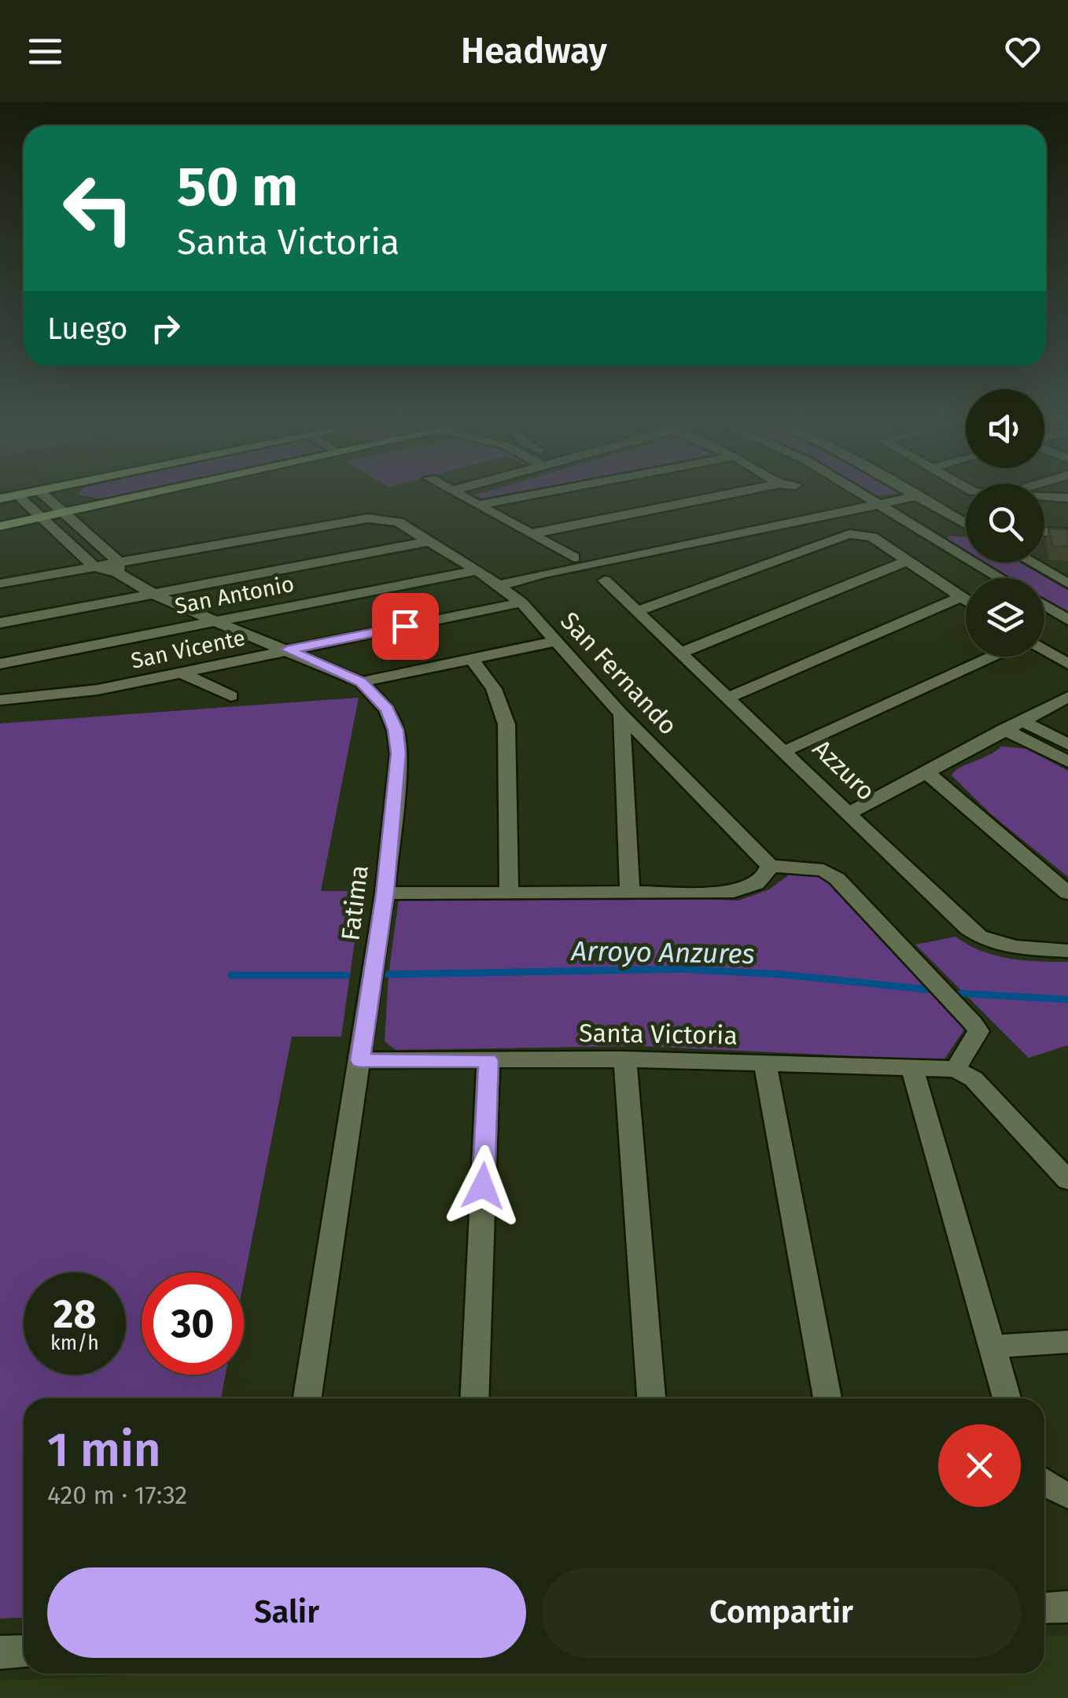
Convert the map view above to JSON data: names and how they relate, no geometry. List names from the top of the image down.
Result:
{
  "streets": {
    "street": [
      "San Antonio",
      "San Vicente",
      "San Fernando",
      "Azzuro",
      "Fatima",
      "Santa Victoria"
    ]
  },
  "crossings": [
    ["San Antonio", "San Fernando"],
    ["San Antonio", "Fatima"],
    ["San Vicente", "San Fernando"],
    ["San Vicente", "Fatima"],
    ["San Fernando", "Fatima"],
    ["Fatima", "Santa Victoria"]
  ],
  "water": ["Arroyo Anzures"],
  "page": {
    "header": "Headway",
    "turn": ["50 m", "Santa Victoria"],
    "then": "Luego",
    "speed": "28 km/h",
    "limit": "30",
    "heading": ["1 min", "420 m · 17:32"],
    "buttons": ["Salir", "Compartir"]
  }
}
